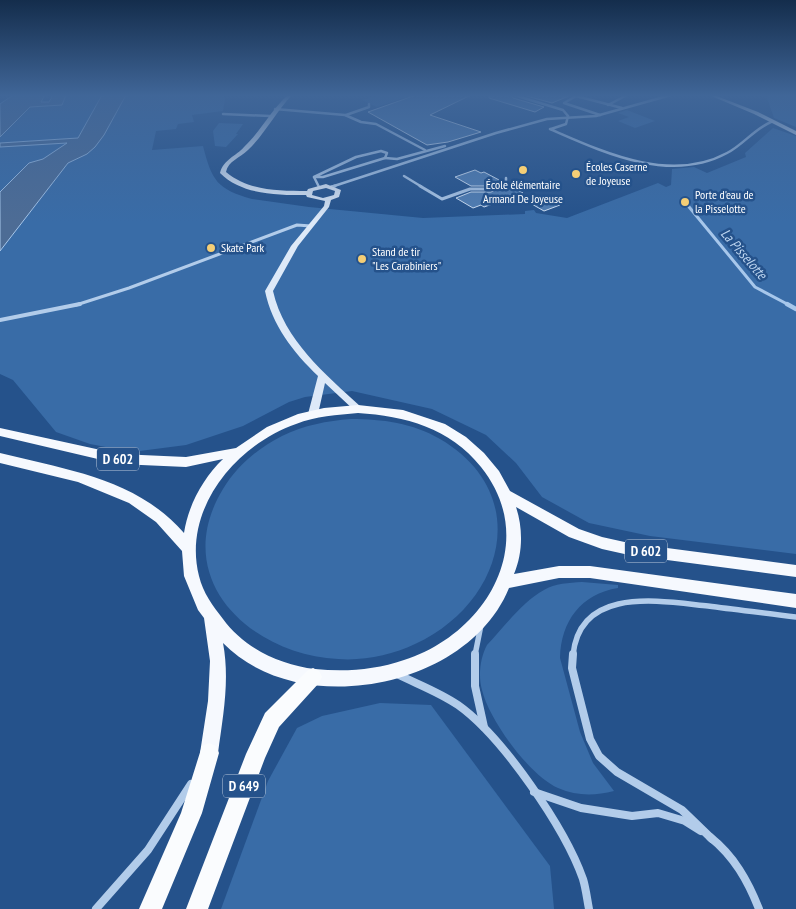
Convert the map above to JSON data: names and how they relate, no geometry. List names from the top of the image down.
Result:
{
  "streets": {
    "highway": ["D 649"],
    "main road": ["D 602"]
  },
  "water": ["La Pisselotte"],
  "places": [
    "École élémentaire Armand De Joyeuse",
    "Écoles Caserne de Joyeuse",
    "Porte d'eau de la Pisselotte",
    "Skate Park",
    "Stand de tir \"Les Carabiniers\""
  ]
}
